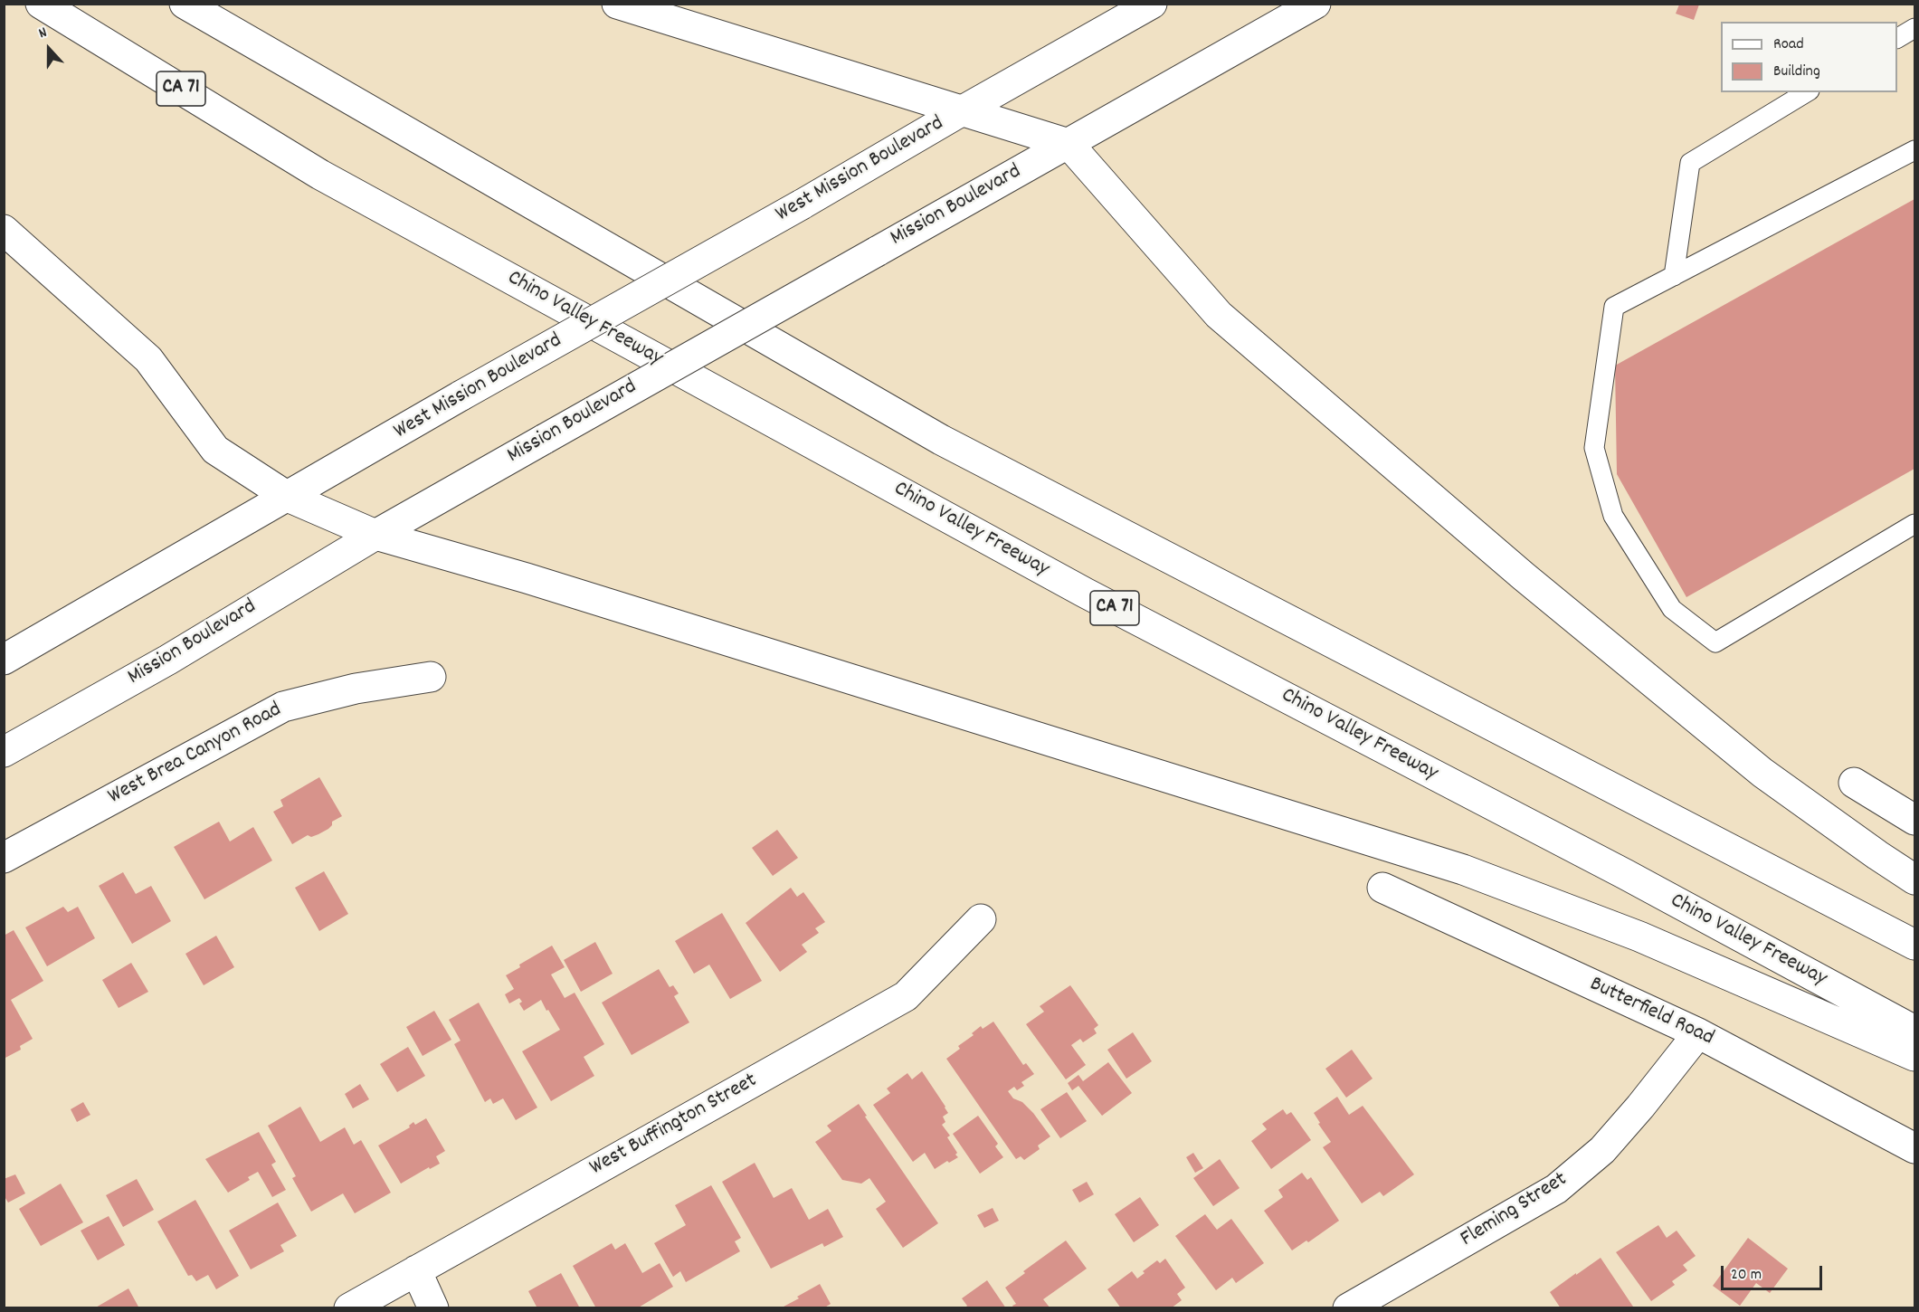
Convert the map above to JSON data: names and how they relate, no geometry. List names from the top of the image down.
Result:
{
  "streets": {
    "main road": [
      "CA 71",
      "West Mission Boulevard",
      "Mission Boulevard",
      "Chino Valley Freeway",
      "West Brea Canyon Road",
      "Butterfield Road",
      "West Buffington Street",
      "Fleming Street"
    ]
  },
  "crossings": [
    ["Butterfield Road", "Fleming Street"]
  ],
  "legend": ["Road", "Building"],
  "scale_bar": "20 m",
  "north": "top"
}
